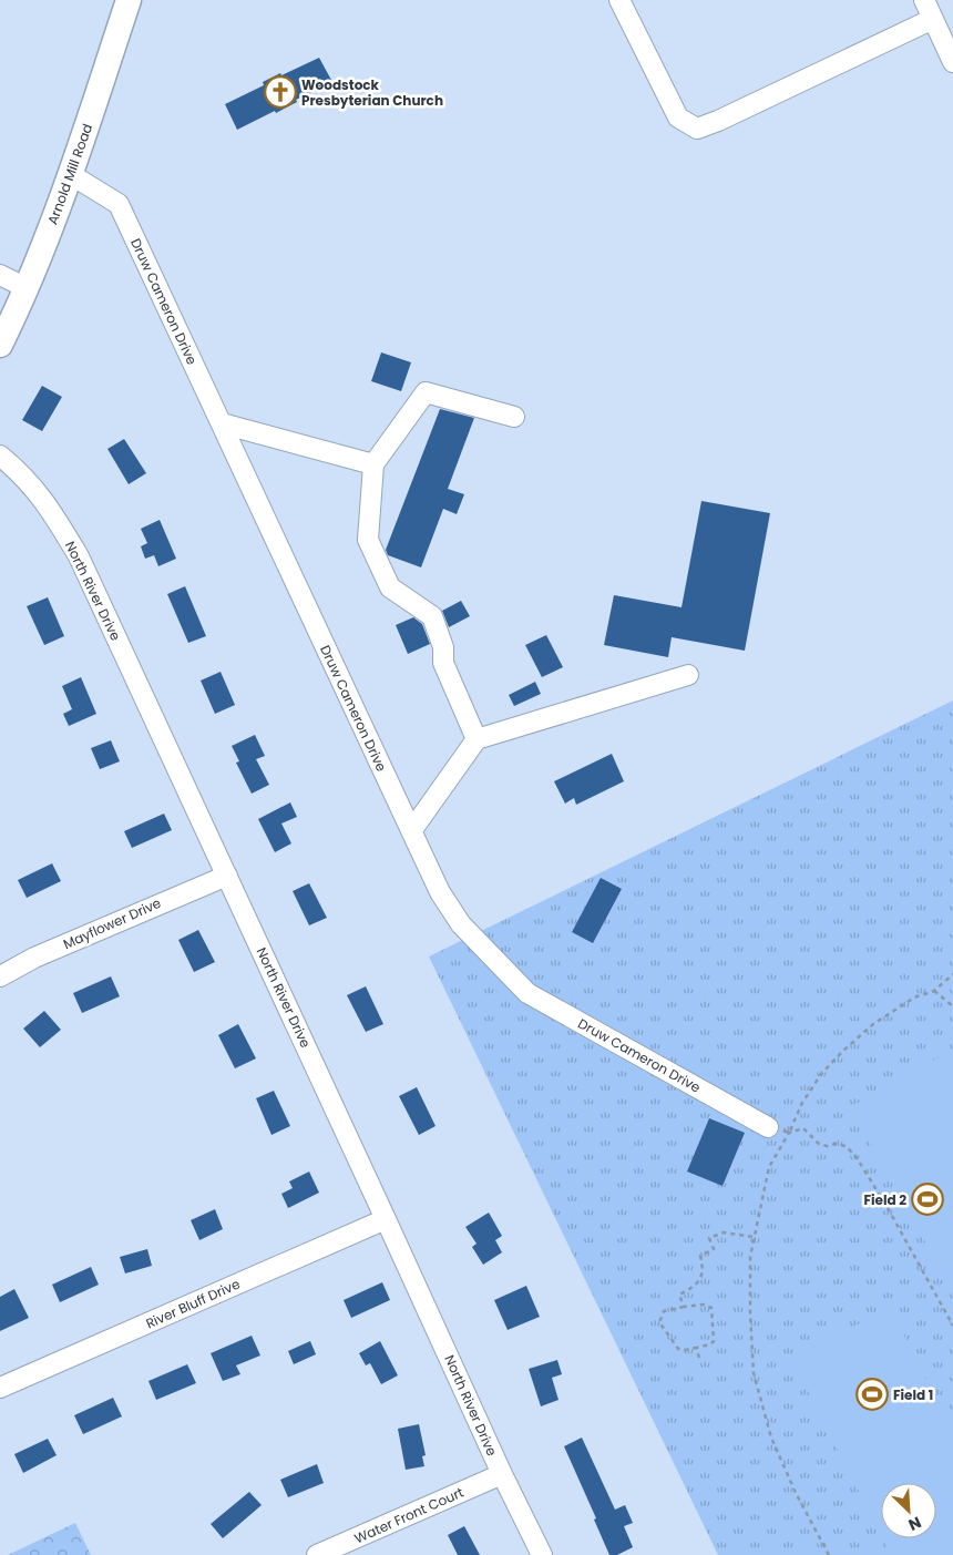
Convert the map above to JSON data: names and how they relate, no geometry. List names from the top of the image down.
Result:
{
  "streets": {
    "main road": ["Arnold Mill Road"],
    "street": [
      "Druw Cameron Drive",
      "North River Drive",
      "Mayflower Drive",
      "River Bluff Drive",
      "Water Front Court"
    ]
  },
  "crossings": [
    ["Arnold Mill Road", "Druw Cameron Drive"],
    ["North River Drive", "Mayflower Drive"],
    ["North River Drive", "River Bluff Drive"],
    ["North River Drive", "Water Front Court"]
  ],
  "places": {
    "church": ["Woodstock Presbyterian Church"],
    "sports": ["Field 2", "Field 1"]
  },
  "north": "bottom right"
}
